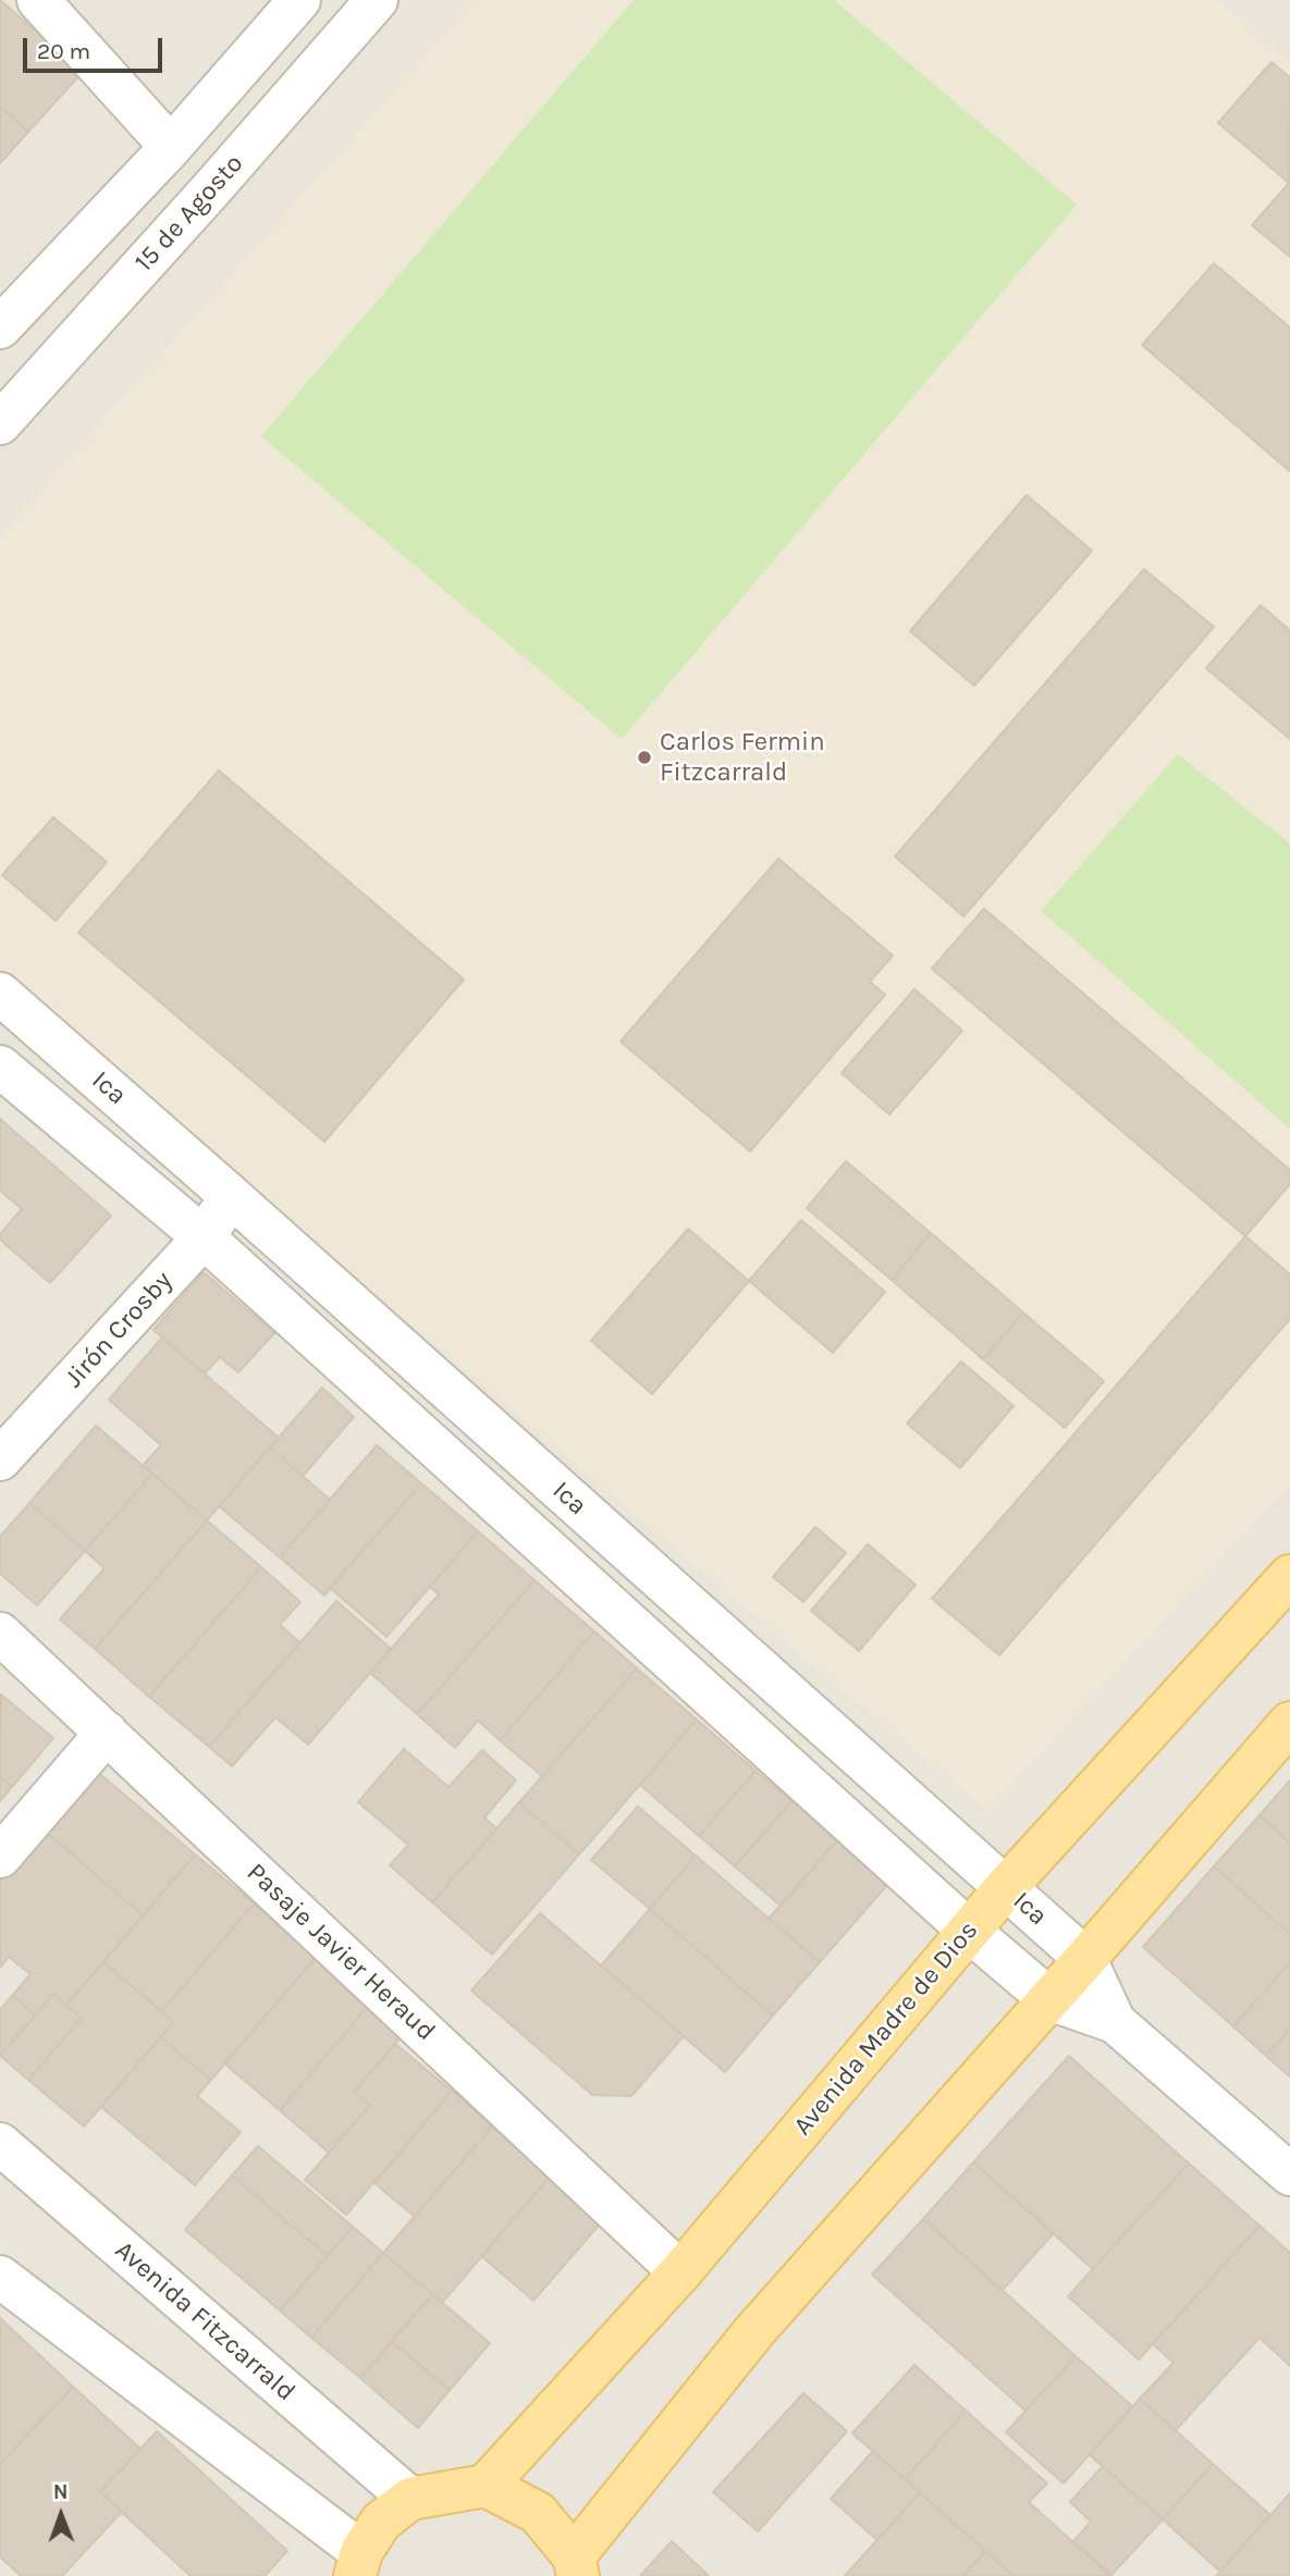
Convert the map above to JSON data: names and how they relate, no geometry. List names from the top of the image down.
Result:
{
  "streets": {
    "main road": ["Avenida Madre de Dios"],
    "street": [
      "15 de Agosto",
      "Ica",
      "Jirón Crosby",
      "Pasaje Javier Heraud",
      "Avenida Fitzcarrald"
    ]
  },
  "crossings": [
    ["Ica", "Jirón Crosby"],
    ["Ica", "Avenida Madre de Dios"],
    ["Pasaje Javier Heraud", "Avenida Madre de Dios"]
  ],
  "places": ["Carlos Fermin Fitzcarrald"],
  "scale_bar": "20 m",
  "north": "top"
}
